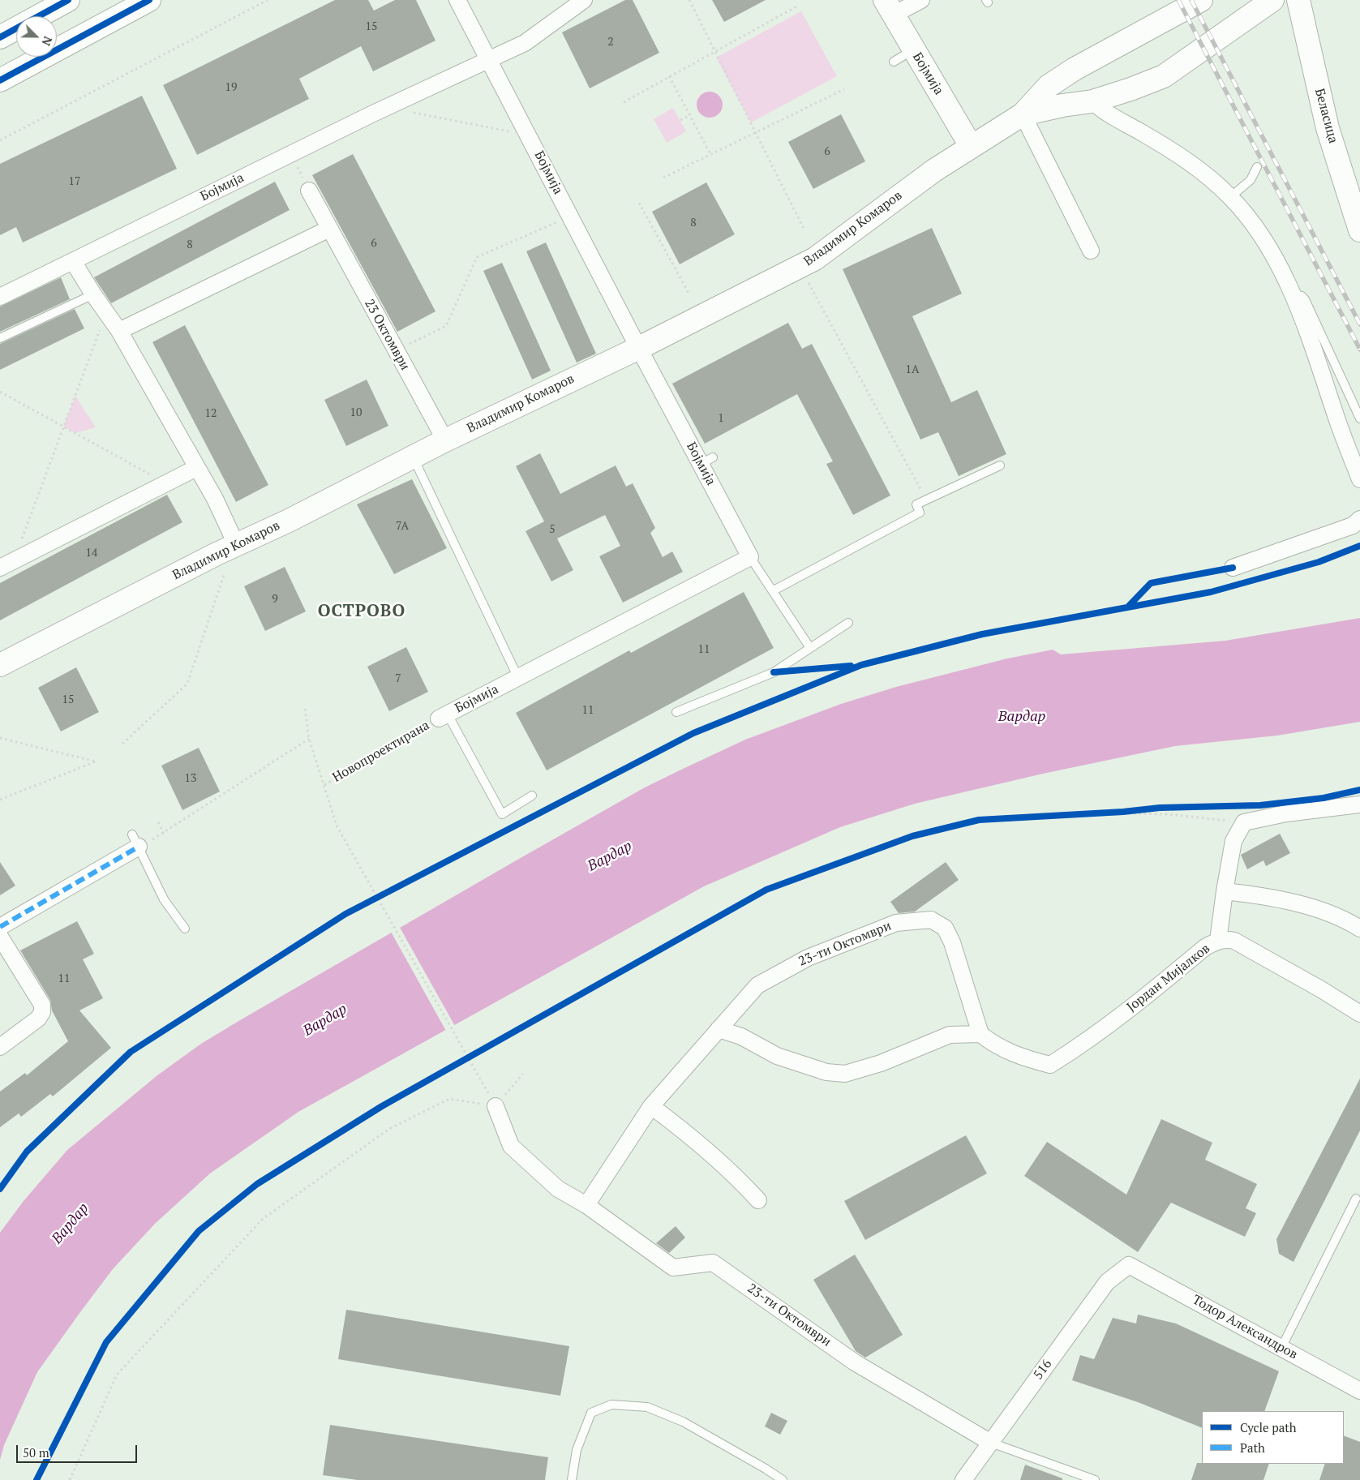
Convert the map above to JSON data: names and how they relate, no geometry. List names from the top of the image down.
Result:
{
  "streets": {
    "street": [
      "Бојмија",
      "Беласица",
      "Владимир Комаров",
      "23 Октомври",
      "23-ти Октомври",
      "Јордан Мијалков",
      "Тодор Александров",
      "516"
    ],
    "path": ["Новопроектирана"]
  },
  "crossings": [
    ["Бојмија", "Владимир Комаров"],
    ["Бојмија", "Новопроектирана"],
    ["Владимир Комаров", "23 Октомври"],
    ["23-ти Октомври", "Јордан Мијалков"],
    ["23-ти Октомври", "516"],
    ["Тодор Александров", "516"]
  ],
  "districts": ["ОСТРОВО"],
  "water": ["Вардар"],
  "house_numbers": [
    "15",
    "2",
    "19",
    "6",
    "17",
    "8",
    "6",
    "8",
    "1А",
    "10",
    "12",
    "1",
    "7А",
    "5",
    "14",
    "9",
    "11",
    "7",
    "15",
    "11",
    "13",
    "11"
  ],
  "legend": ["Cycle path", "Path"],
  "scale_bar": "50 m",
  "north": "bottom right"
}
